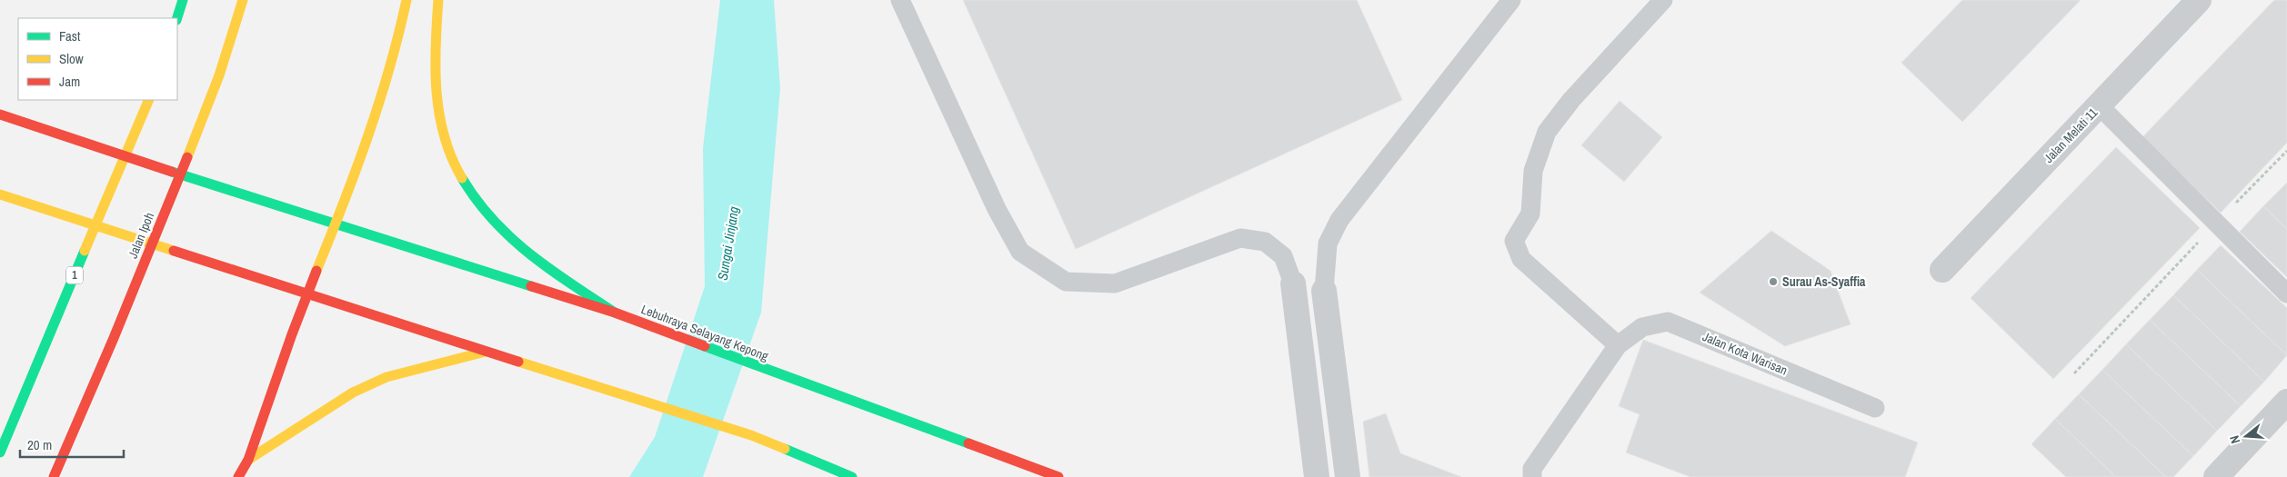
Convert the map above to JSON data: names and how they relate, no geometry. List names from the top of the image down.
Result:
{
  "streets": {
    "main road": ["Jalan Ipoh", "1", "Lebuhraya Selayang Kepong"],
    "street": ["Jalan Melati 11"],
    "lane": ["Jalan Kota Warisan"]
  },
  "water": ["Sungai Jinjang"],
  "places": ["Surau As-Syaffia"],
  "legend": ["Fast", "Slow", "Jam"],
  "scale_bar": "20 m",
  "north": "left"
}
